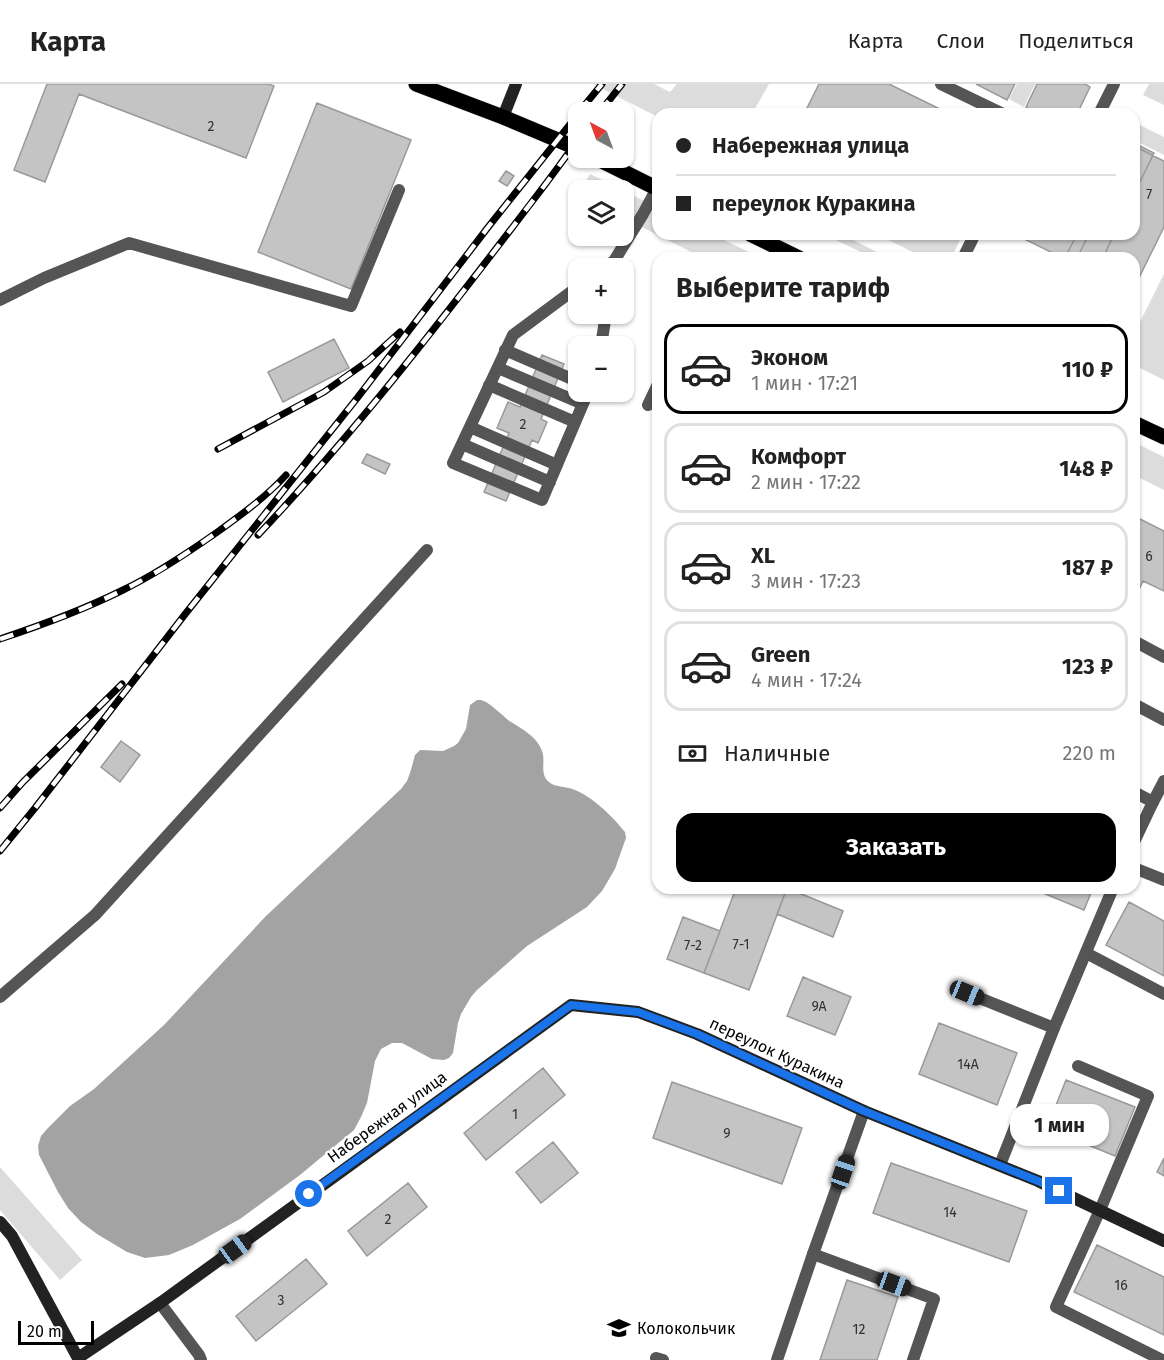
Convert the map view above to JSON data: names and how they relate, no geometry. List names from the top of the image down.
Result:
{
  "streets": {
    "street": ["переулок Куракина", "Набережная улица"]
  },
  "crossings": [
    ["переулок Куракина", "Набережная улица"]
  ],
  "places": {
    "school or university": ["Колокольчик"]
  },
  "house_numbers": [
    "2",
    "7",
    "2",
    "6",
    "7-1",
    "7-2",
    "9А",
    "14А",
    "1",
    "9",
    "14",
    "2",
    "16",
    "3",
    "12"
  ],
  "scale_bar": "20 m",
  "north": "top left",
  "page": {
    "header": "Карта",
    "nav": ["Карта", "Слои", "Поделиться"],
    "map_buttons": ["+", "−"],
    "banner": ["Набережная улица", "переулок Куракина"],
    "heading": "Выберите тариф",
    "list": [
      {
        "name": "Эконом",
        "note": "1 мин · 17:21",
        "value": "110 ₽"
      },
      {
        "name": "Комфорт",
        "note": "2 мин · 17:22",
        "value": "148 ₽"
      },
      {
        "name": "XL",
        "note": "3 мин · 17:23",
        "value": "187 ₽"
      },
      {
        "name": "Green",
        "note": "4 мин · 17:24",
        "value": "123 ₽"
      }
    ],
    "pay": ["Наличные", "220 m"],
    "buttons": "Заказать",
    "bubble": "1 мин",
    "scale": "20 m"
  }
}
